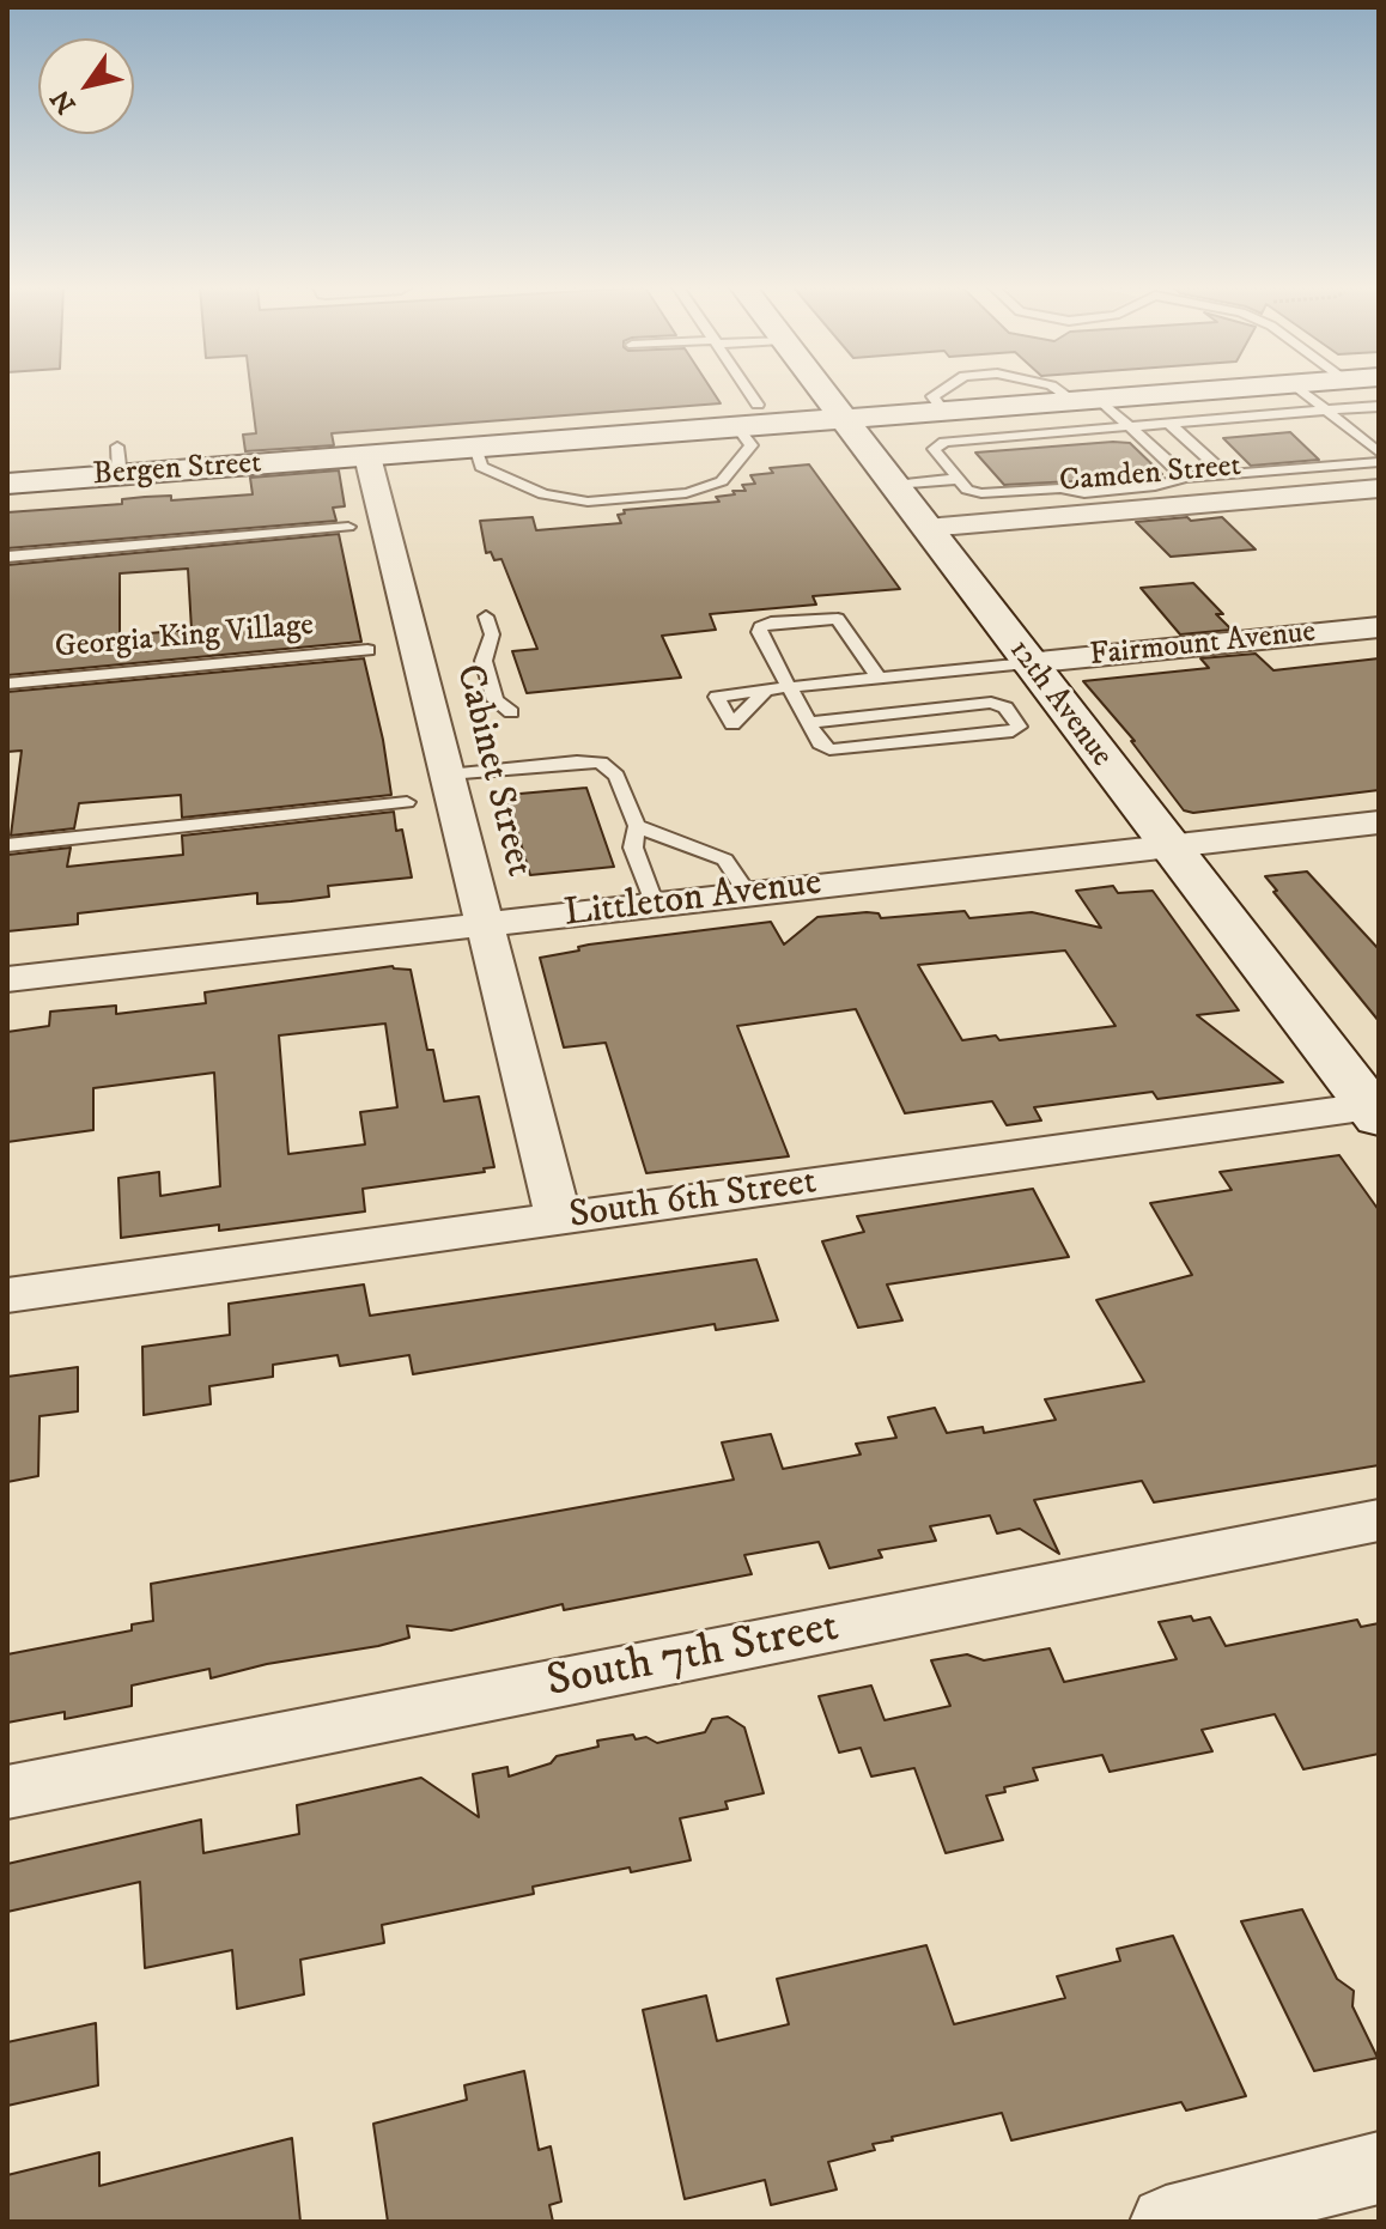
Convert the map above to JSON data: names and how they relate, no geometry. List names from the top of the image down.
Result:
{
  "streets": {
    "street": [
      "Bergen Street",
      "Camden Street",
      "Fairmount Avenue",
      "12th Avenue",
      "Cabinet Street",
      "Littleton Avenue",
      "South 6th Street",
      "South 7th Street"
    ],
    "lane": ["Georgia King Village"]
  },
  "crossings": [
    ["Bergen Street", "12th Avenue"],
    ["Bergen Street", "Cabinet Street"],
    ["Camden Street", "12th Avenue"],
    ["Fairmount Avenue", "12th Avenue"],
    ["12th Avenue", "Littleton Avenue"],
    ["12th Avenue", "South 6th Street"],
    ["Cabinet Street", "Littleton Avenue"],
    ["Cabinet Street", "South 6th Street"]
  ],
  "north": "bottom left"
}
